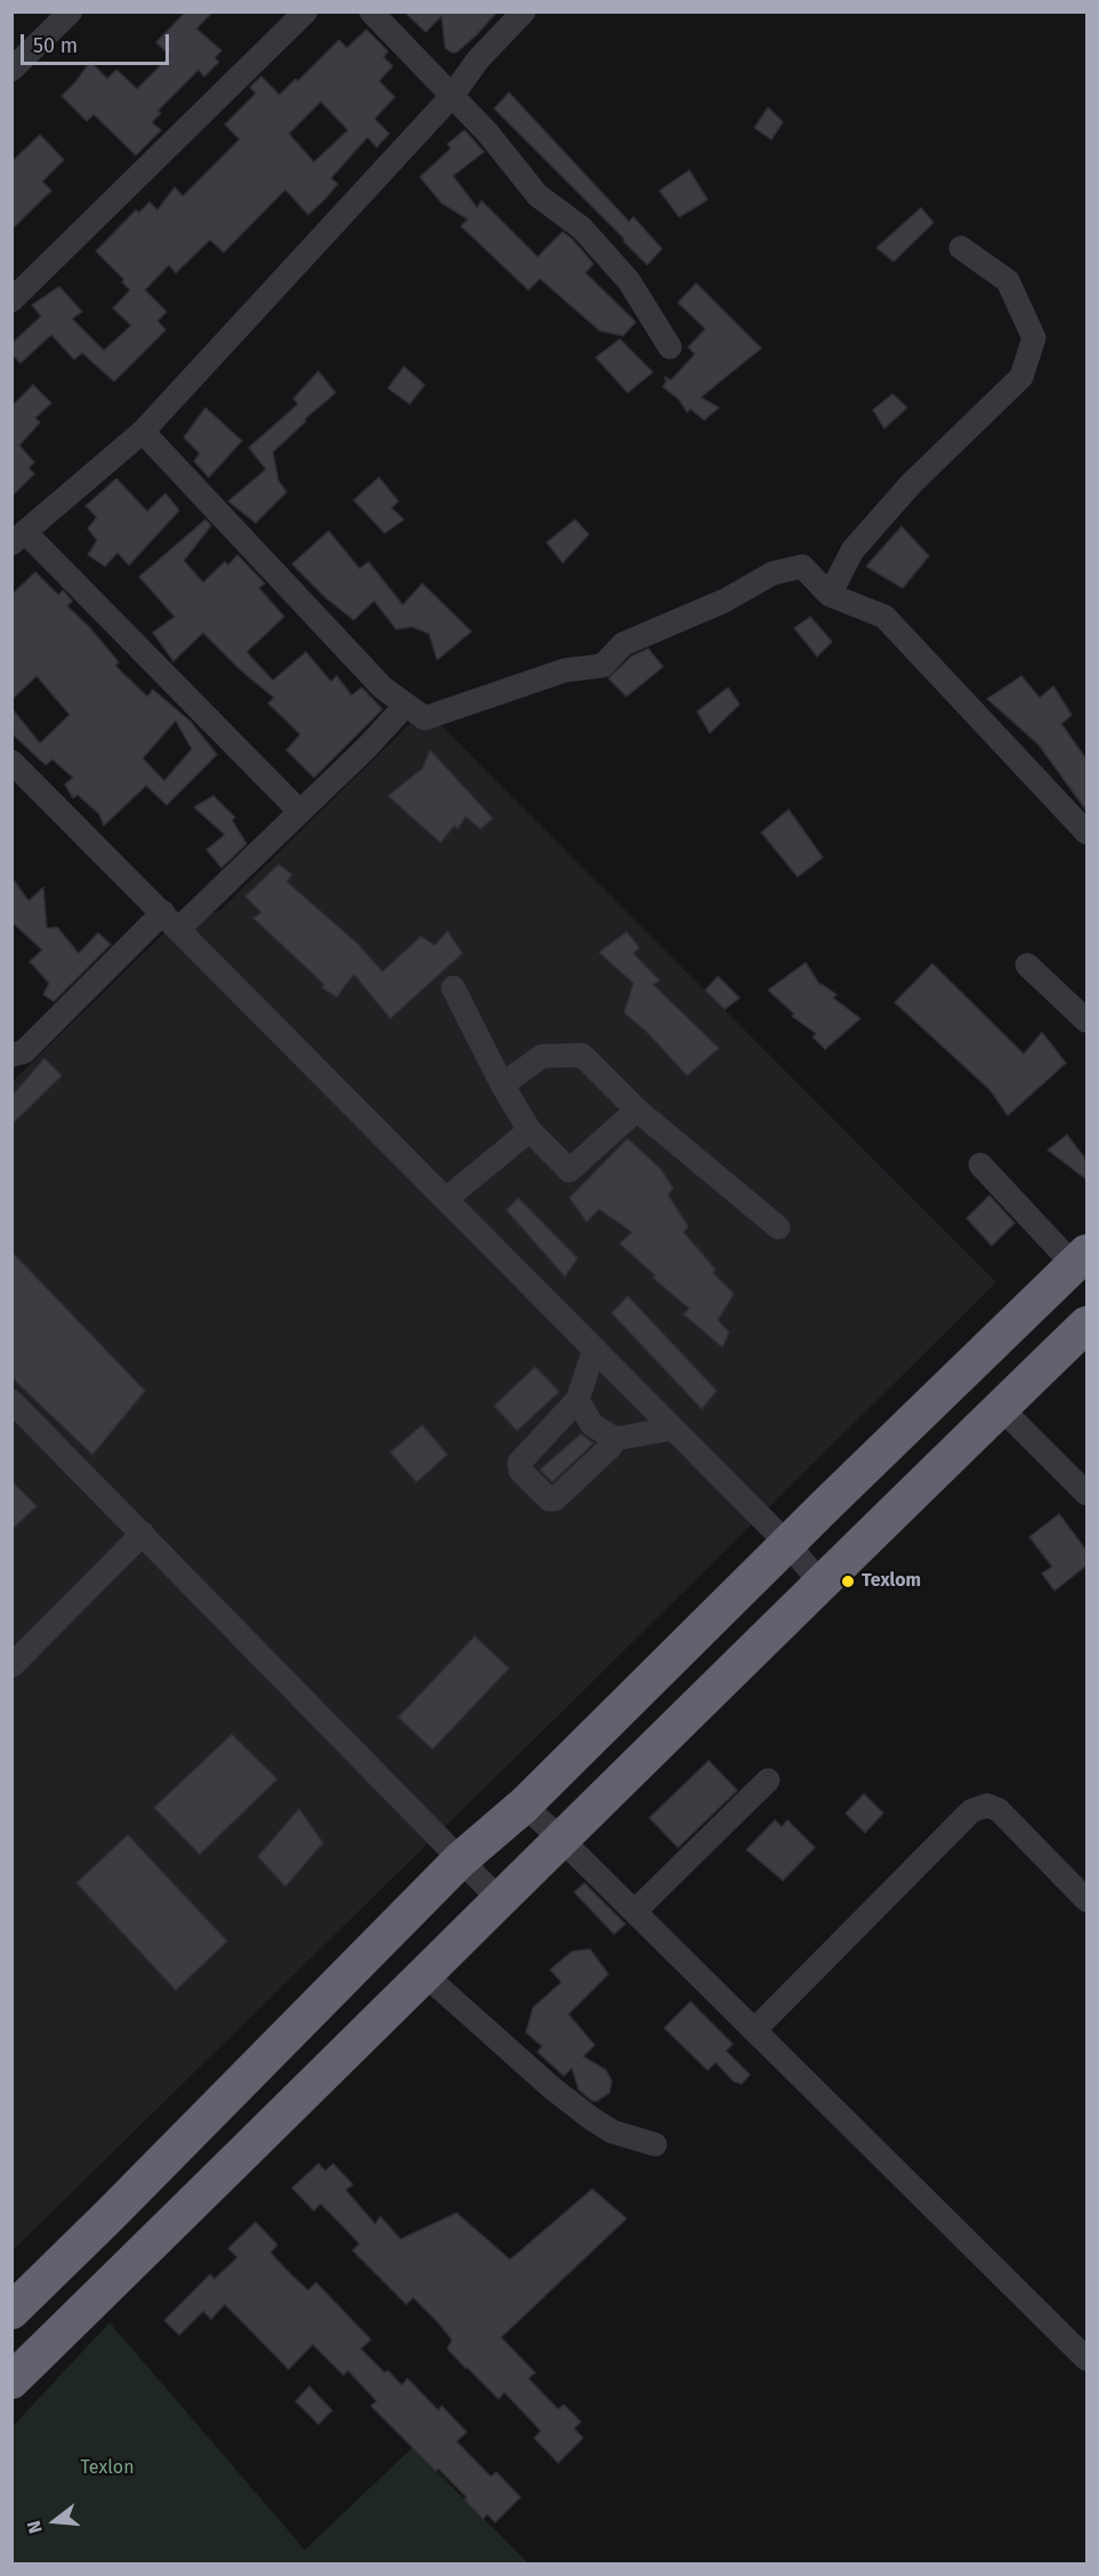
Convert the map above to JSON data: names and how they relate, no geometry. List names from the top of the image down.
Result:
{
  "parks": ["Texlon"],
  "places": ["Texlom"],
  "scale_bar": "50 m",
  "north": "left"
}
